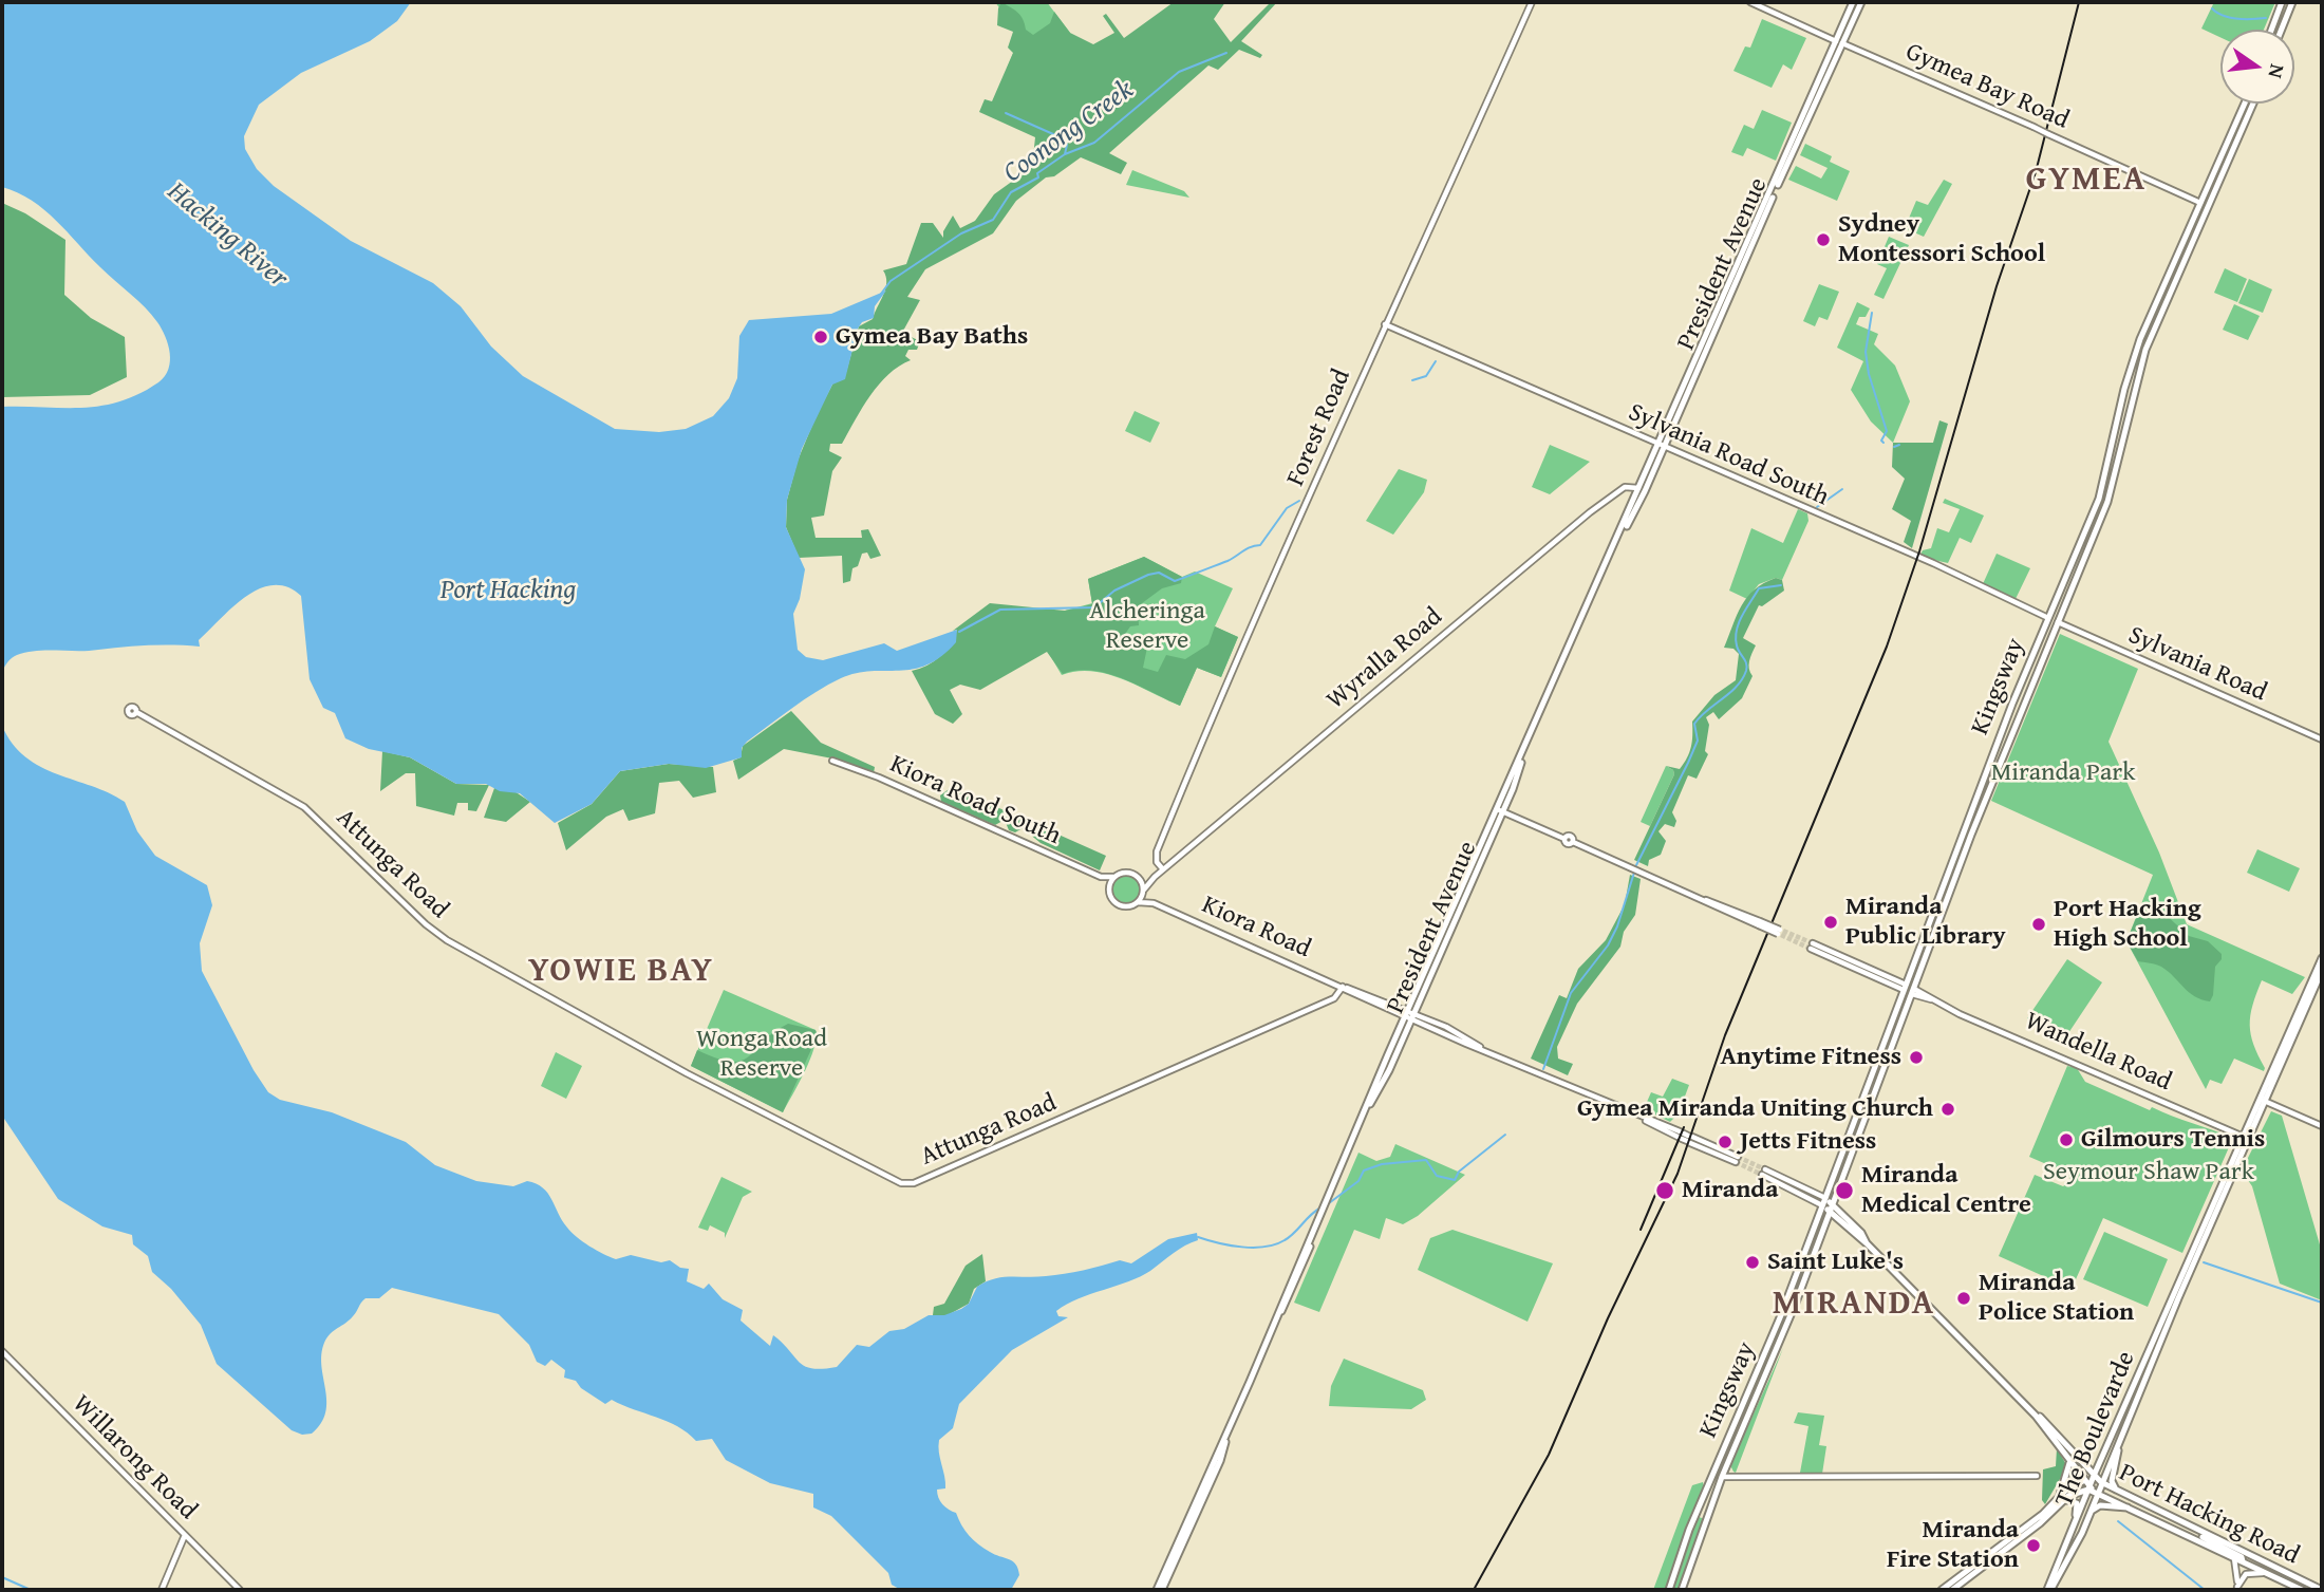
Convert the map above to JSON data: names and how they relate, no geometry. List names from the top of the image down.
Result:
{
  "streets": {
    "main road": [
      "Gymea Bay Road",
      "President Avenue",
      "Sylvania Road South",
      "Kingsway",
      "Wandella Road",
      "The Boulevarde",
      "Port Hacking Road"
    ],
    "street": [
      "Forest Road",
      "Wyralla Road",
      "Sylvania Road",
      "Kiora Road South",
      "Attunga Road",
      "Kiora Road",
      "Willarong Road"
    ]
  },
  "crossings": [
    ["Gymea Bay Road", "President Avenue"],
    ["Gymea Bay Road", "Kingsway"],
    ["President Avenue", "Sylvania Road South"],
    ["President Avenue", "Wyralla Road"],
    ["President Avenue", "Kiora Road"],
    ["Forest Road", "Sylvania Road South"],
    ["Forest Road", "Wyralla Road"],
    ["Sylvania Road South", "Sylvania Road"],
    ["Sylvania Road South", "Kingsway"],
    ["Wyralla Road", "Kiora Road South"],
    ["Wyralla Road", "Kiora Road"],
    ["Sylvania Road", "Kingsway"],
    ["Kingsway", "Wandella Road"],
    ["Kiora Road South", "Kiora Road"],
    ["Attunga Road", "Kiora Road"],
    ["Wandella Road", "The Boulevarde"],
    ["The Boulevarde", "Port Hacking Road"]
  ],
  "districts": ["GYMEA", "YOWIE BAY", "MIRANDA"],
  "water": ["Coonong Creek", "Hacking River", "Port Hacking"],
  "parks": [
    "Alcheringa Reserve",
    "Miranda Park",
    "Wonga Road Reserve",
    "Seymour Shaw Park"
  ],
  "places": [
    "Sydney Montessori School",
    "Gymea Bay Baths",
    "Miranda Public Library",
    "Port Hacking High School",
    "Anytime Fitness",
    "Gymea Miranda Uniting Church",
    "Gilmours Tennis",
    "Jetts Fitness",
    "Miranda",
    "Miranda Medical Centre",
    "Saint Luke's",
    "Miranda Police Station",
    "Miranda Fire Station"
  ],
  "north": "right"
}
